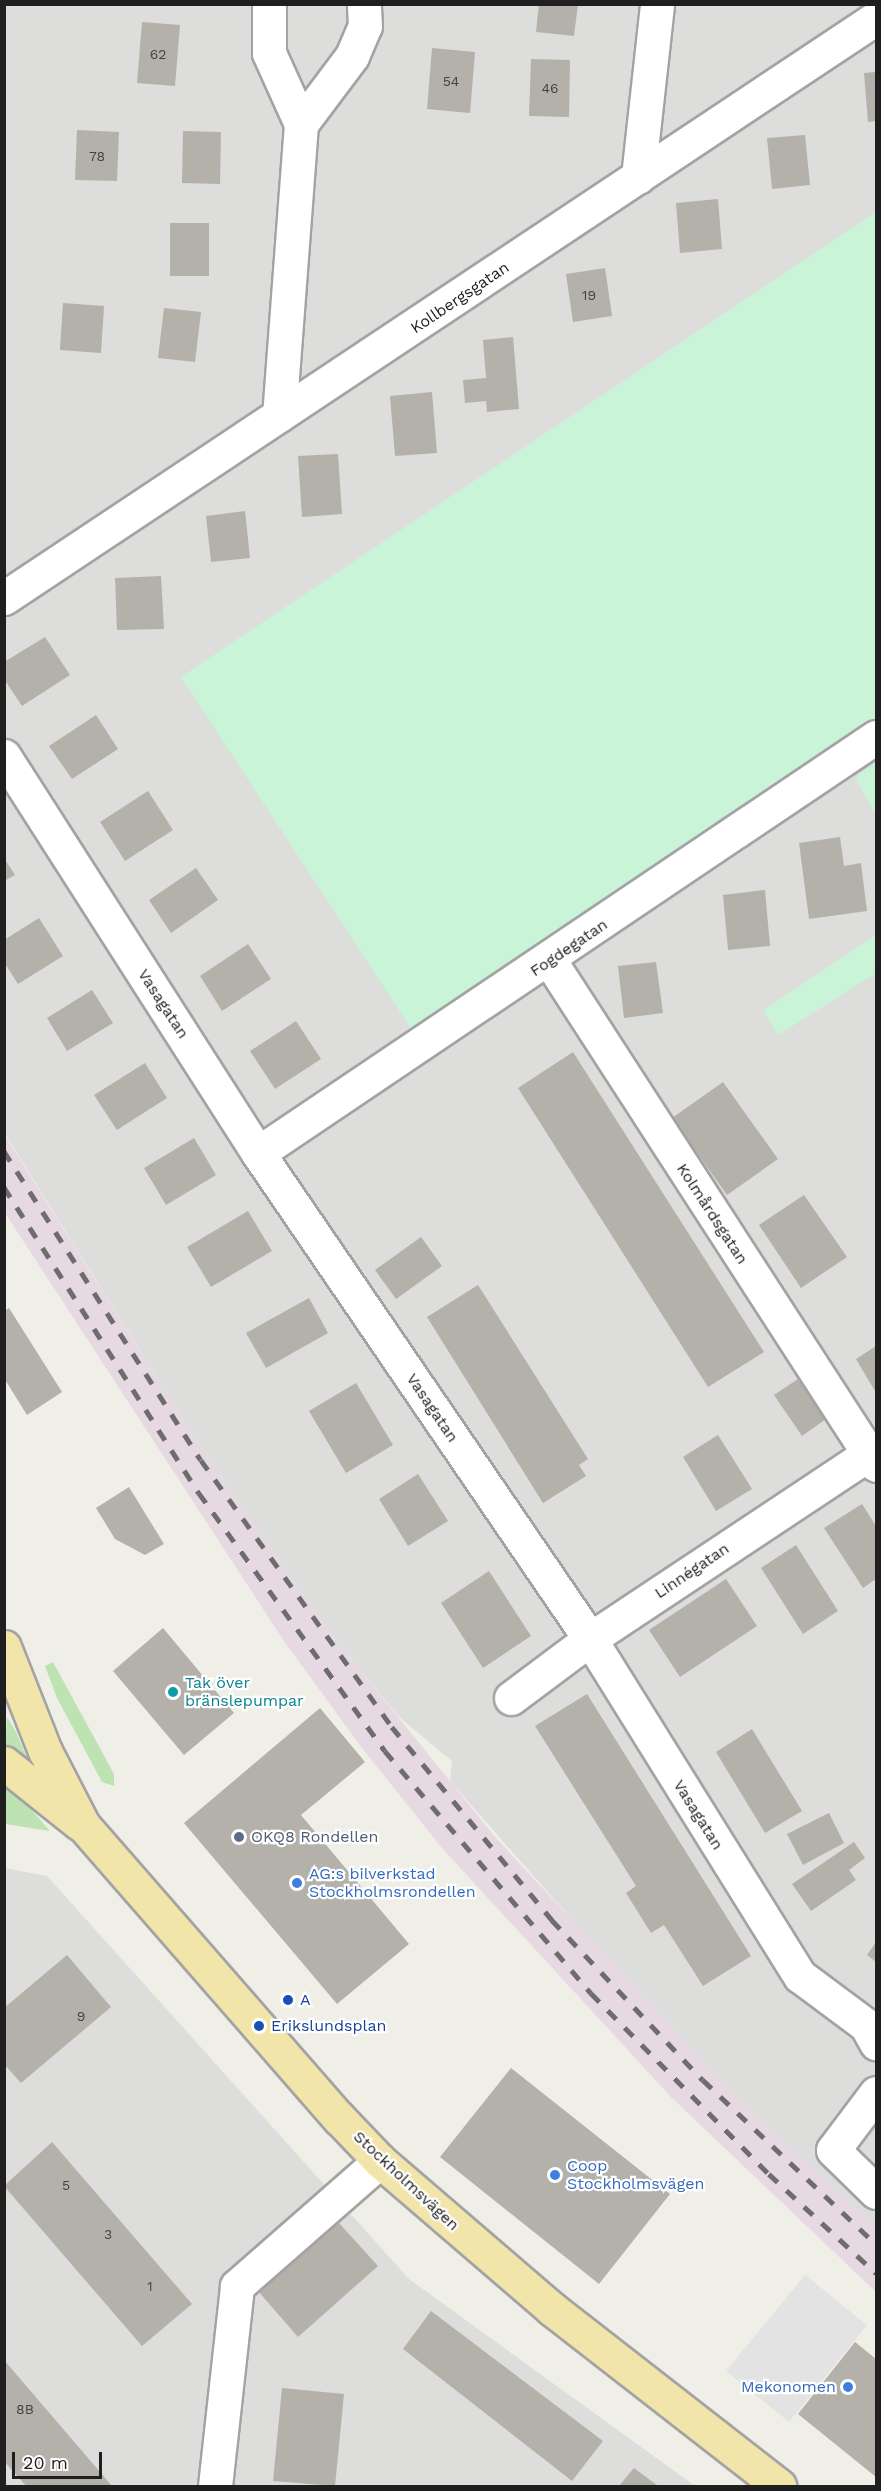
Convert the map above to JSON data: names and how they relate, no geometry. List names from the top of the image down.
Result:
{
  "streets": {
    "main road": ["Stockholmsvägen"],
    "street": [
      "Kollbergsgatan",
      "Fogdegatan",
      "Vasagatan",
      "Kolmårdsgatan",
      "Linnégatan"
    ]
  },
  "crossings": [
    ["Fogdegatan", "Vasagatan"],
    ["Fogdegatan", "Kolmårdsgatan"],
    ["Vasagatan", "Linnégatan"],
    ["Kolmårdsgatan", "Linnégatan"]
  ],
  "places": [
    "Tak över bränslepumpar",
    "OKQ8 Rondellen",
    "AG:s bilverkstad Stockholmsrondellen",
    "A",
    "Erikslundsplan",
    "Coop Stockholmsvägen",
    "Mekonomen"
  ],
  "house_numbers": [
    "62",
    "54",
    "46",
    "78",
    "19",
    "9",
    "5",
    "3",
    "1",
    "8B"
  ],
  "scale_bar": "20 m"
}
